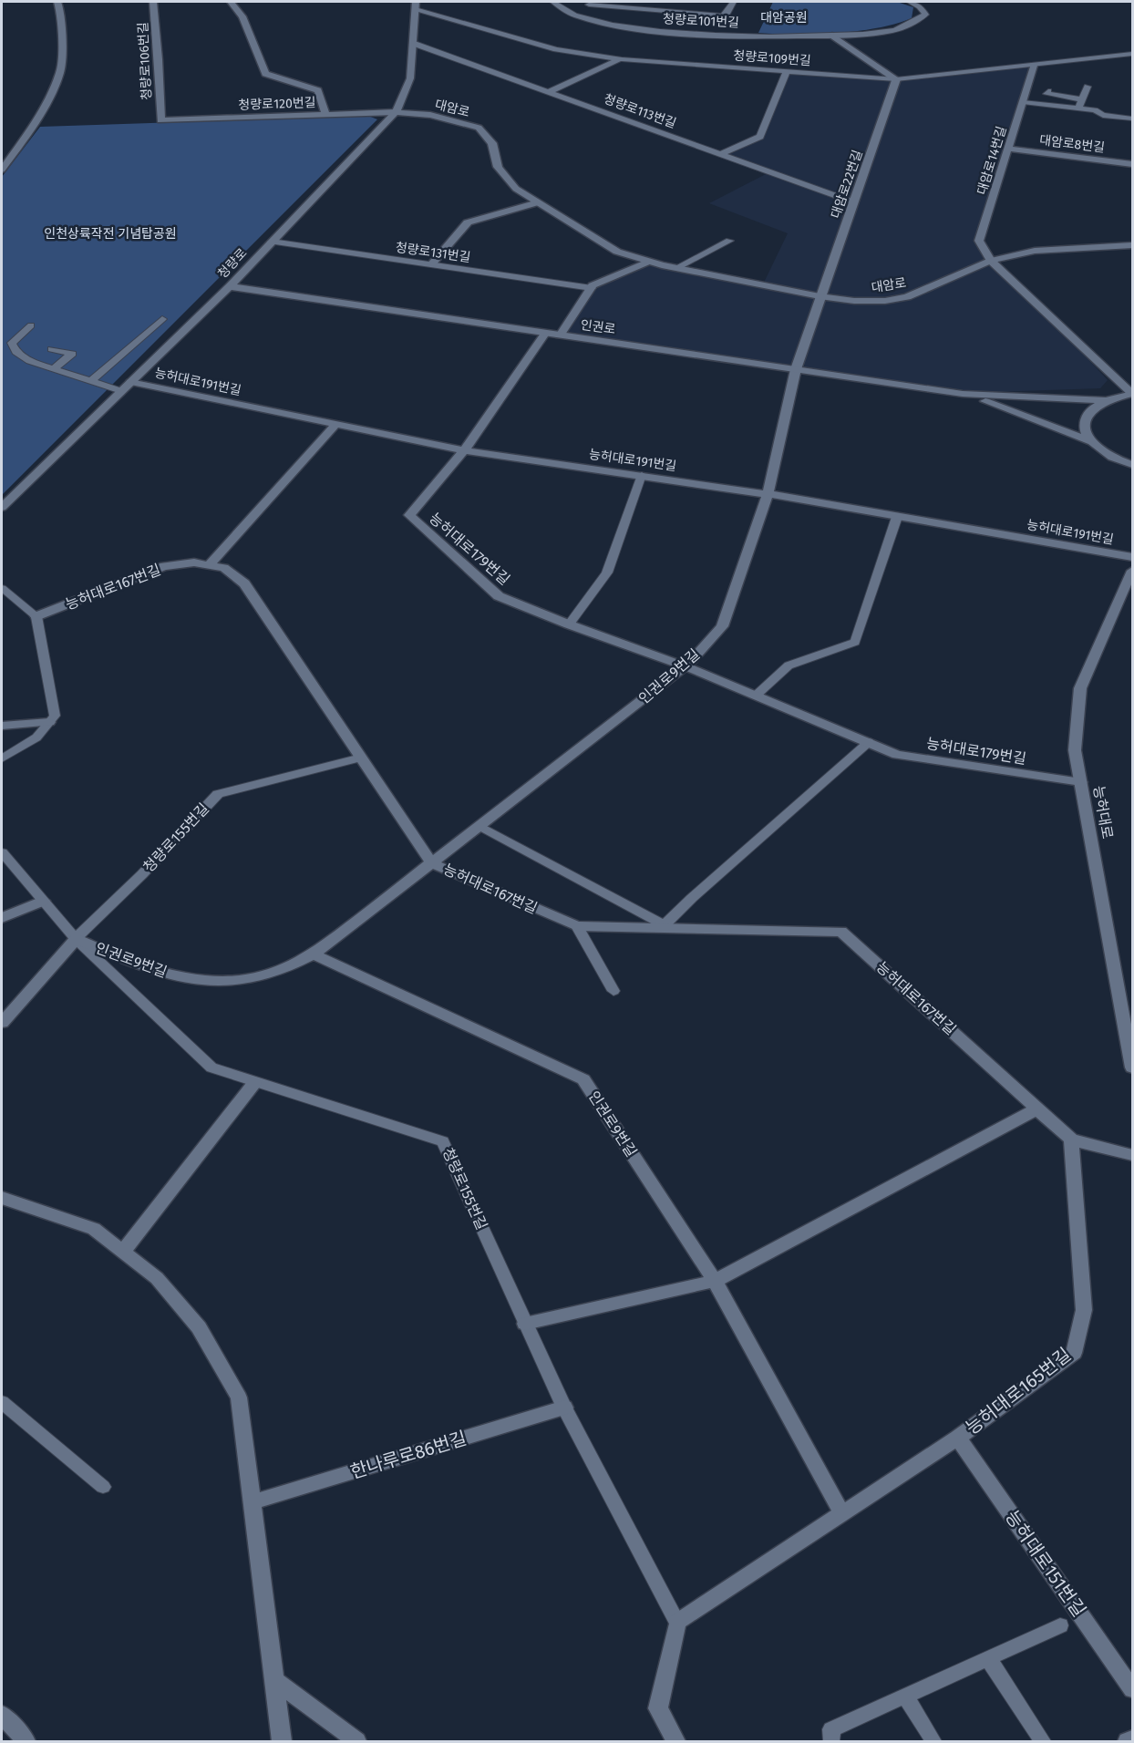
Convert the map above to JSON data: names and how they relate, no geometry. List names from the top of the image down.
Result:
{
  "streets": {
    "street": [
      "청량로106번길",
      "청량로120번길",
      "대암로",
      "대암로8번길",
      "대암로14번길",
      "대암로22번길",
      "청량로",
      "인권로",
      "능허대로191번길",
      "능허대로179번길",
      "능허대로167번길",
      "인권로9번길",
      "능허대로",
      "능허대로165번길",
      "한나루로86번길",
      "능허대로151번길"
    ],
    "lane": [
      "청량로101번길",
      "청량로109번길",
      "청량로113번길",
      "청량로131번길",
      "청량로155번길"
    ]
  },
  "crossings": [
    ["청량로109번길", "대암로14번길"],
    ["청량로109번길", "대암로22번길"],
    ["청량로109번길", "청량로"],
    ["청량로106번길", "청량로120번길"],
    ["청량로120번길", "대암로"],
    ["청량로120번길", "청량로"],
    ["대암로", "대암로14번길"],
    ["대암로", "대암로22번길"],
    ["대암로", "청량로"],
    ["청량로113번길", "대암로22번길"],
    ["청량로113번길", "청량로"],
    ["대암로8번길", "대암로14번길"],
    ["대암로22번길", "인권로"],
    ["대암로22번길", "인권로9번길"],
    ["청량로131번길", "청량로"],
    ["청량로", "인권로"],
    ["청량로", "능허대로191번길"],
    ["인권로", "능허대로179번길"],
    ["인권로", "인권로9번길"],
    ["능허대로191번길", "능허대로179번길"],
    ["능허대로191번길", "인권로9번길"],
    ["능허대로179번길", "인권로9번길"],
    ["능허대로179번길", "능허대로"],
    ["능허대로167번길", "인권로9번길"],
    ["능허대로167번길", "청량로155번길"],
    ["능허대로167번길", "능허대로165번길"],
    ["인권로9번길", "청량로155번길"],
    ["청량로155번길", "능허대로165번길"],
    ["청량로155번길", "한나루로86번길"],
    ["능허대로165번길", "능허대로151번길"]
  ],
  "parks": ["대암공원", "인천상륙작전 기념탑공원"]
}
